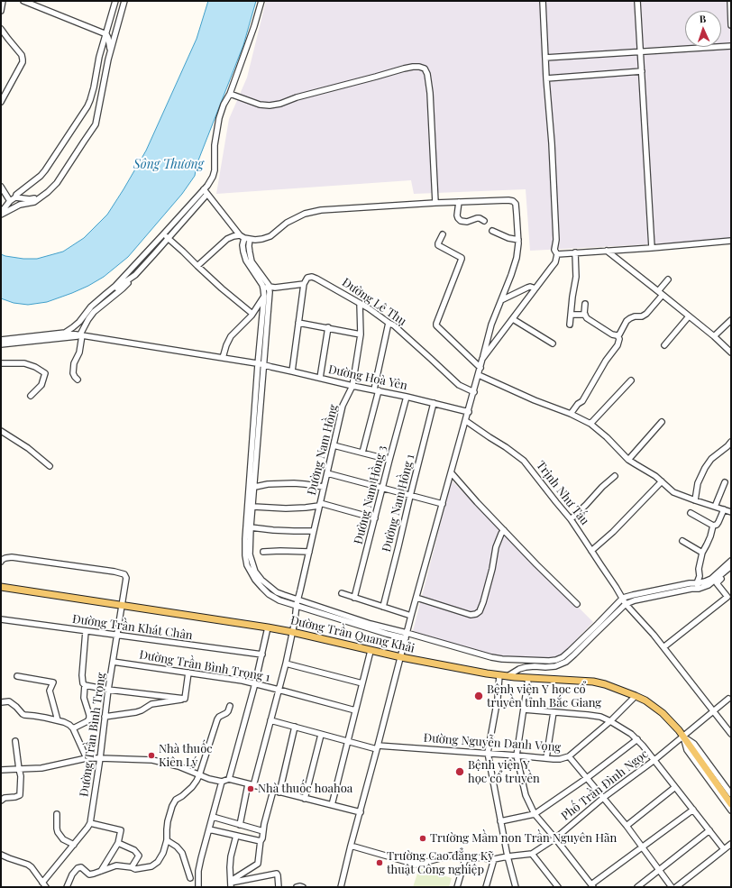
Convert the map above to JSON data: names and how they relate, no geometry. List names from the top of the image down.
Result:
{
  "streets": {
    "main road": ["Đường Trần Quang Khải"],
    "street": [
      "Đường Lê Thụ",
      "Đường Hoà Yên",
      "Đường Nam Hồng",
      "Trịnh Như Tấu",
      "Đường Nam Hồng 3",
      "Đường Nam Hồng 1",
      "Đường Trần Khát Chân",
      "Đường Trần Bình Trọng 1",
      "Đường Trần Bình Trọng",
      "Đường Nguyễn Danh Vọng",
      "Phố Trần Đình Ngọc"
    ]
  },
  "crossings": [
    ["Đường Lê Thụ", "Đường Nam Hồng"],
    ["Đường Hoà Yên", "Đường Nam Hồng"],
    ["Đường Hoà Yên", "Đường Nam Hồng 3"],
    ["Đường Hoà Yên", "Đường Nam Hồng 1"],
    ["Đường Nam Hồng", "Đường Trần Quang Khải"],
    ["Đường Nam Hồng", "Đường Trần Bình Trọng 1"],
    ["Đường Nam Hồng", "Đường Nguyễn Danh Vọng"],
    ["Trịnh Như Tấu", "Phố Trần Đình Ngọc"],
    ["Đường Trần Khát Chân", "Đường Trần Bình Trọng"],
    ["Đường Trần Quang Khải", "Đường Trần Bình Trọng"],
    ["Đường Trần Quang Khải", "Phố Trần Đình Ngọc"],
    ["Đường Trần Bình Trọng 1", "Đường Trần Bình Trọng"],
    ["Đường Nguyễn Danh Vọng", "Phố Trần Đình Ngọc"]
  ],
  "water": ["Sông Thương"],
  "places": [
    "Bệnh viện Y học cổ truyền tỉnh Bắc Giang",
    "Nhà thuốc Kiên Lý",
    "Bệnh viện Y học cổ truyền",
    "Nhà thuốc hoahoa",
    "Trường Mầm non Trần Nguyên Hãn",
    "Trường Cao đẳng Kỹ thuật Công nghiệp"
  ],
  "north": "top"
}
